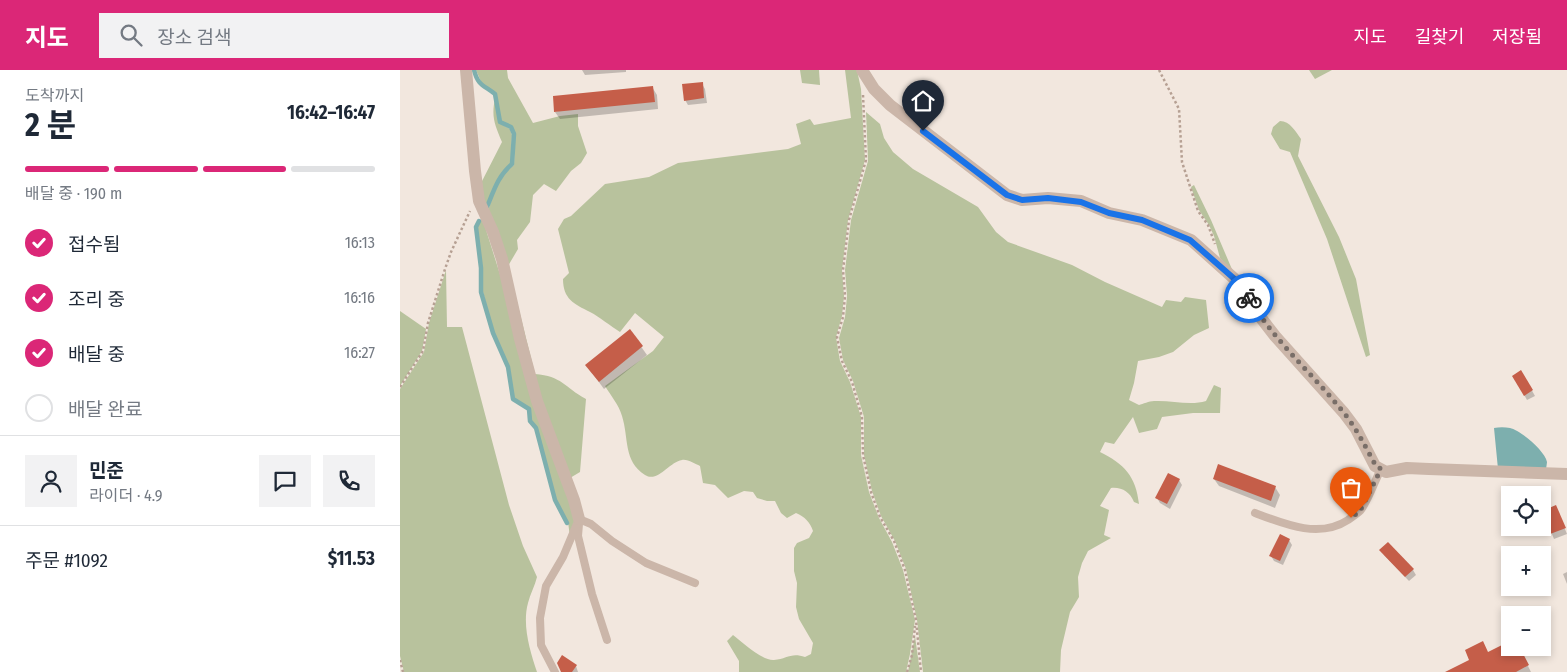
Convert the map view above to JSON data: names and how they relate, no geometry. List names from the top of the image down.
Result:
{
  "page": {
    "header": "지도",
    "search": "장소 검색",
    "nav": ["지도", "길찾기", "저장됨"],
    "heading": ["2 분", "도착까지", "16:42–16:47"],
    "panel": [
      "민준",
      "라이더 · 4.9",
      "주문 #1092",
      "$11.53"
    ],
    "bar": "배달 중 · 190 m",
    "list": [
      ["접수됨", "16:13"],
      ["조리 중", "16:16"],
      ["배달 중", "16:27"],
      "배달 완료"
    ],
    "map_buttons": ["+", "−"]
  }
}
